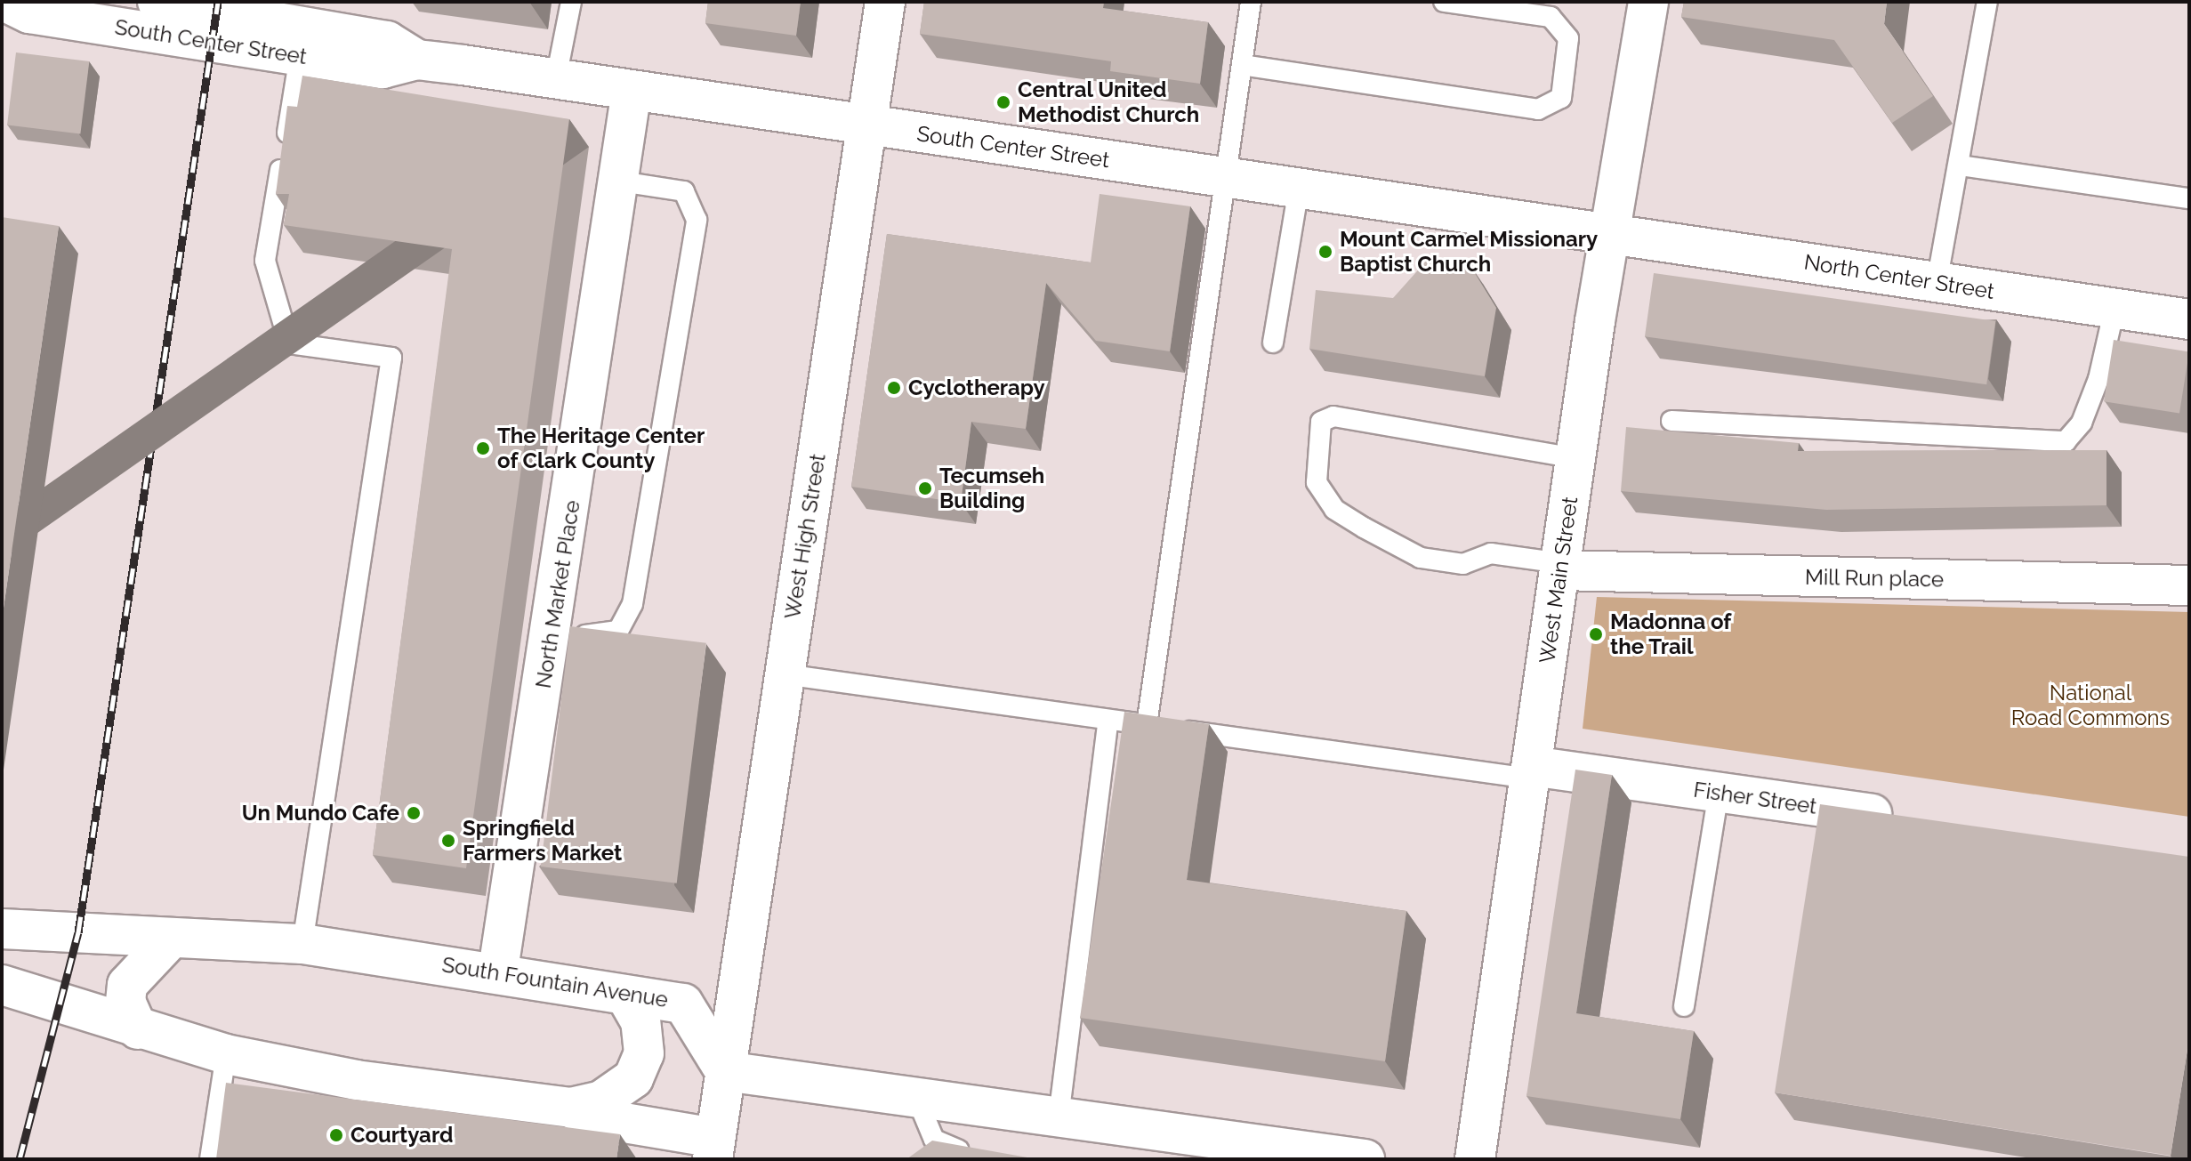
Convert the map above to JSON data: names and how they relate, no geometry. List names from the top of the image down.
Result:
{
  "streets": {
    "street": [
      "South Center Street",
      "North Center Street",
      "West High Street",
      "Mill Run place",
      "West Main Street",
      "North Market Place",
      "Fisher Street",
      "South Fountain Avenue"
    ]
  },
  "crossings": [
    ["South Center Street", "North Center Street"],
    ["South Center Street", "West High Street"],
    ["South Center Street", "West Main Street"],
    ["South Center Street", "North Market Place"],
    ["North Center Street", "West Main Street"],
    ["West High Street", "South Fountain Avenue"],
    ["Mill Run place", "West Main Street"],
    ["West Main Street", "Fisher Street"],
    ["North Market Place", "South Fountain Avenue"]
  ],
  "parks": ["National Road Commons"],
  "places": [
    "Central United Methodist Church",
    "Mount Carmel Missionary Baptist Church",
    "Cyclotherapy",
    "The Heritage Center of Clark County",
    "Tecumseh Building",
    "Madonna of the Trail",
    "Un Mundo Cafe",
    "Springfield Farmers Market",
    "Courtyard"
  ]
}
